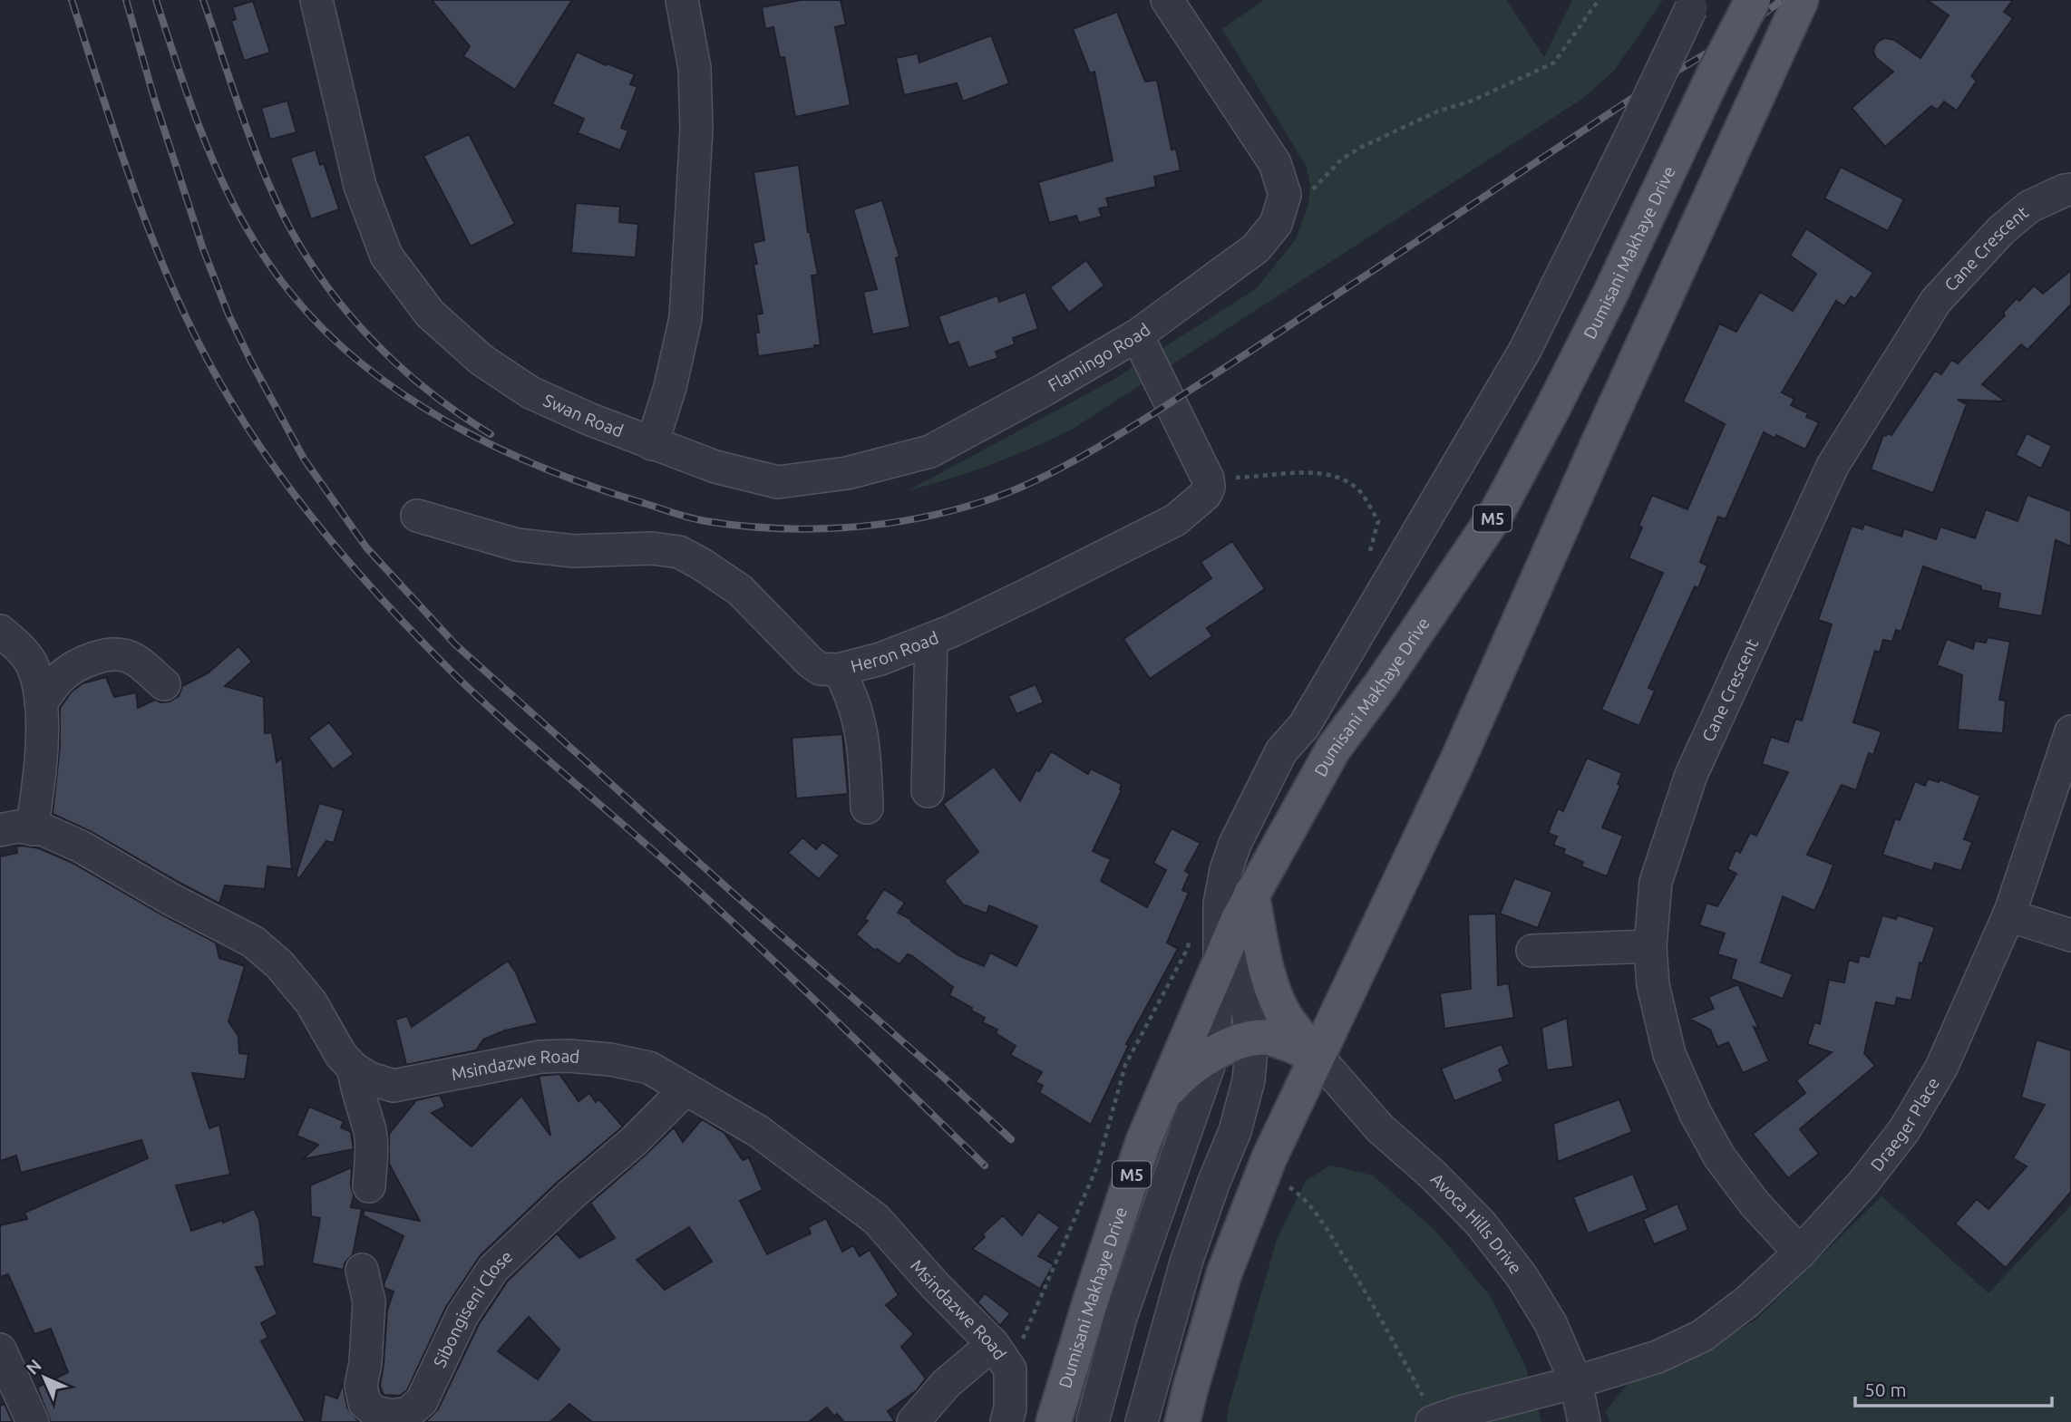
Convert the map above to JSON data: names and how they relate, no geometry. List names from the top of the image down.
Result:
{
  "streets": {
    "main road": ["Dumisani Makhaye Drive", "M5"],
    "street": [
      "Cane Crescent",
      "Flamingo Road",
      "Swan Road",
      "Heron Road",
      "Msindazwe Road",
      "Draeger Place",
      "Avoca Hills Drive",
      "Sibongiseni Close"
    ]
  },
  "crossings": [
    ["Cane Crescent", "Draeger Place"],
    ["Flamingo Road", "Swan Road"],
    ["Flamingo Road", "Heron Road"],
    ["Msindazwe Road", "Sibongiseni Close"],
    ["Draeger Place", "Avoca Hills Drive"]
  ],
  "scale_bar": "50 m",
  "north": "top left"
}
